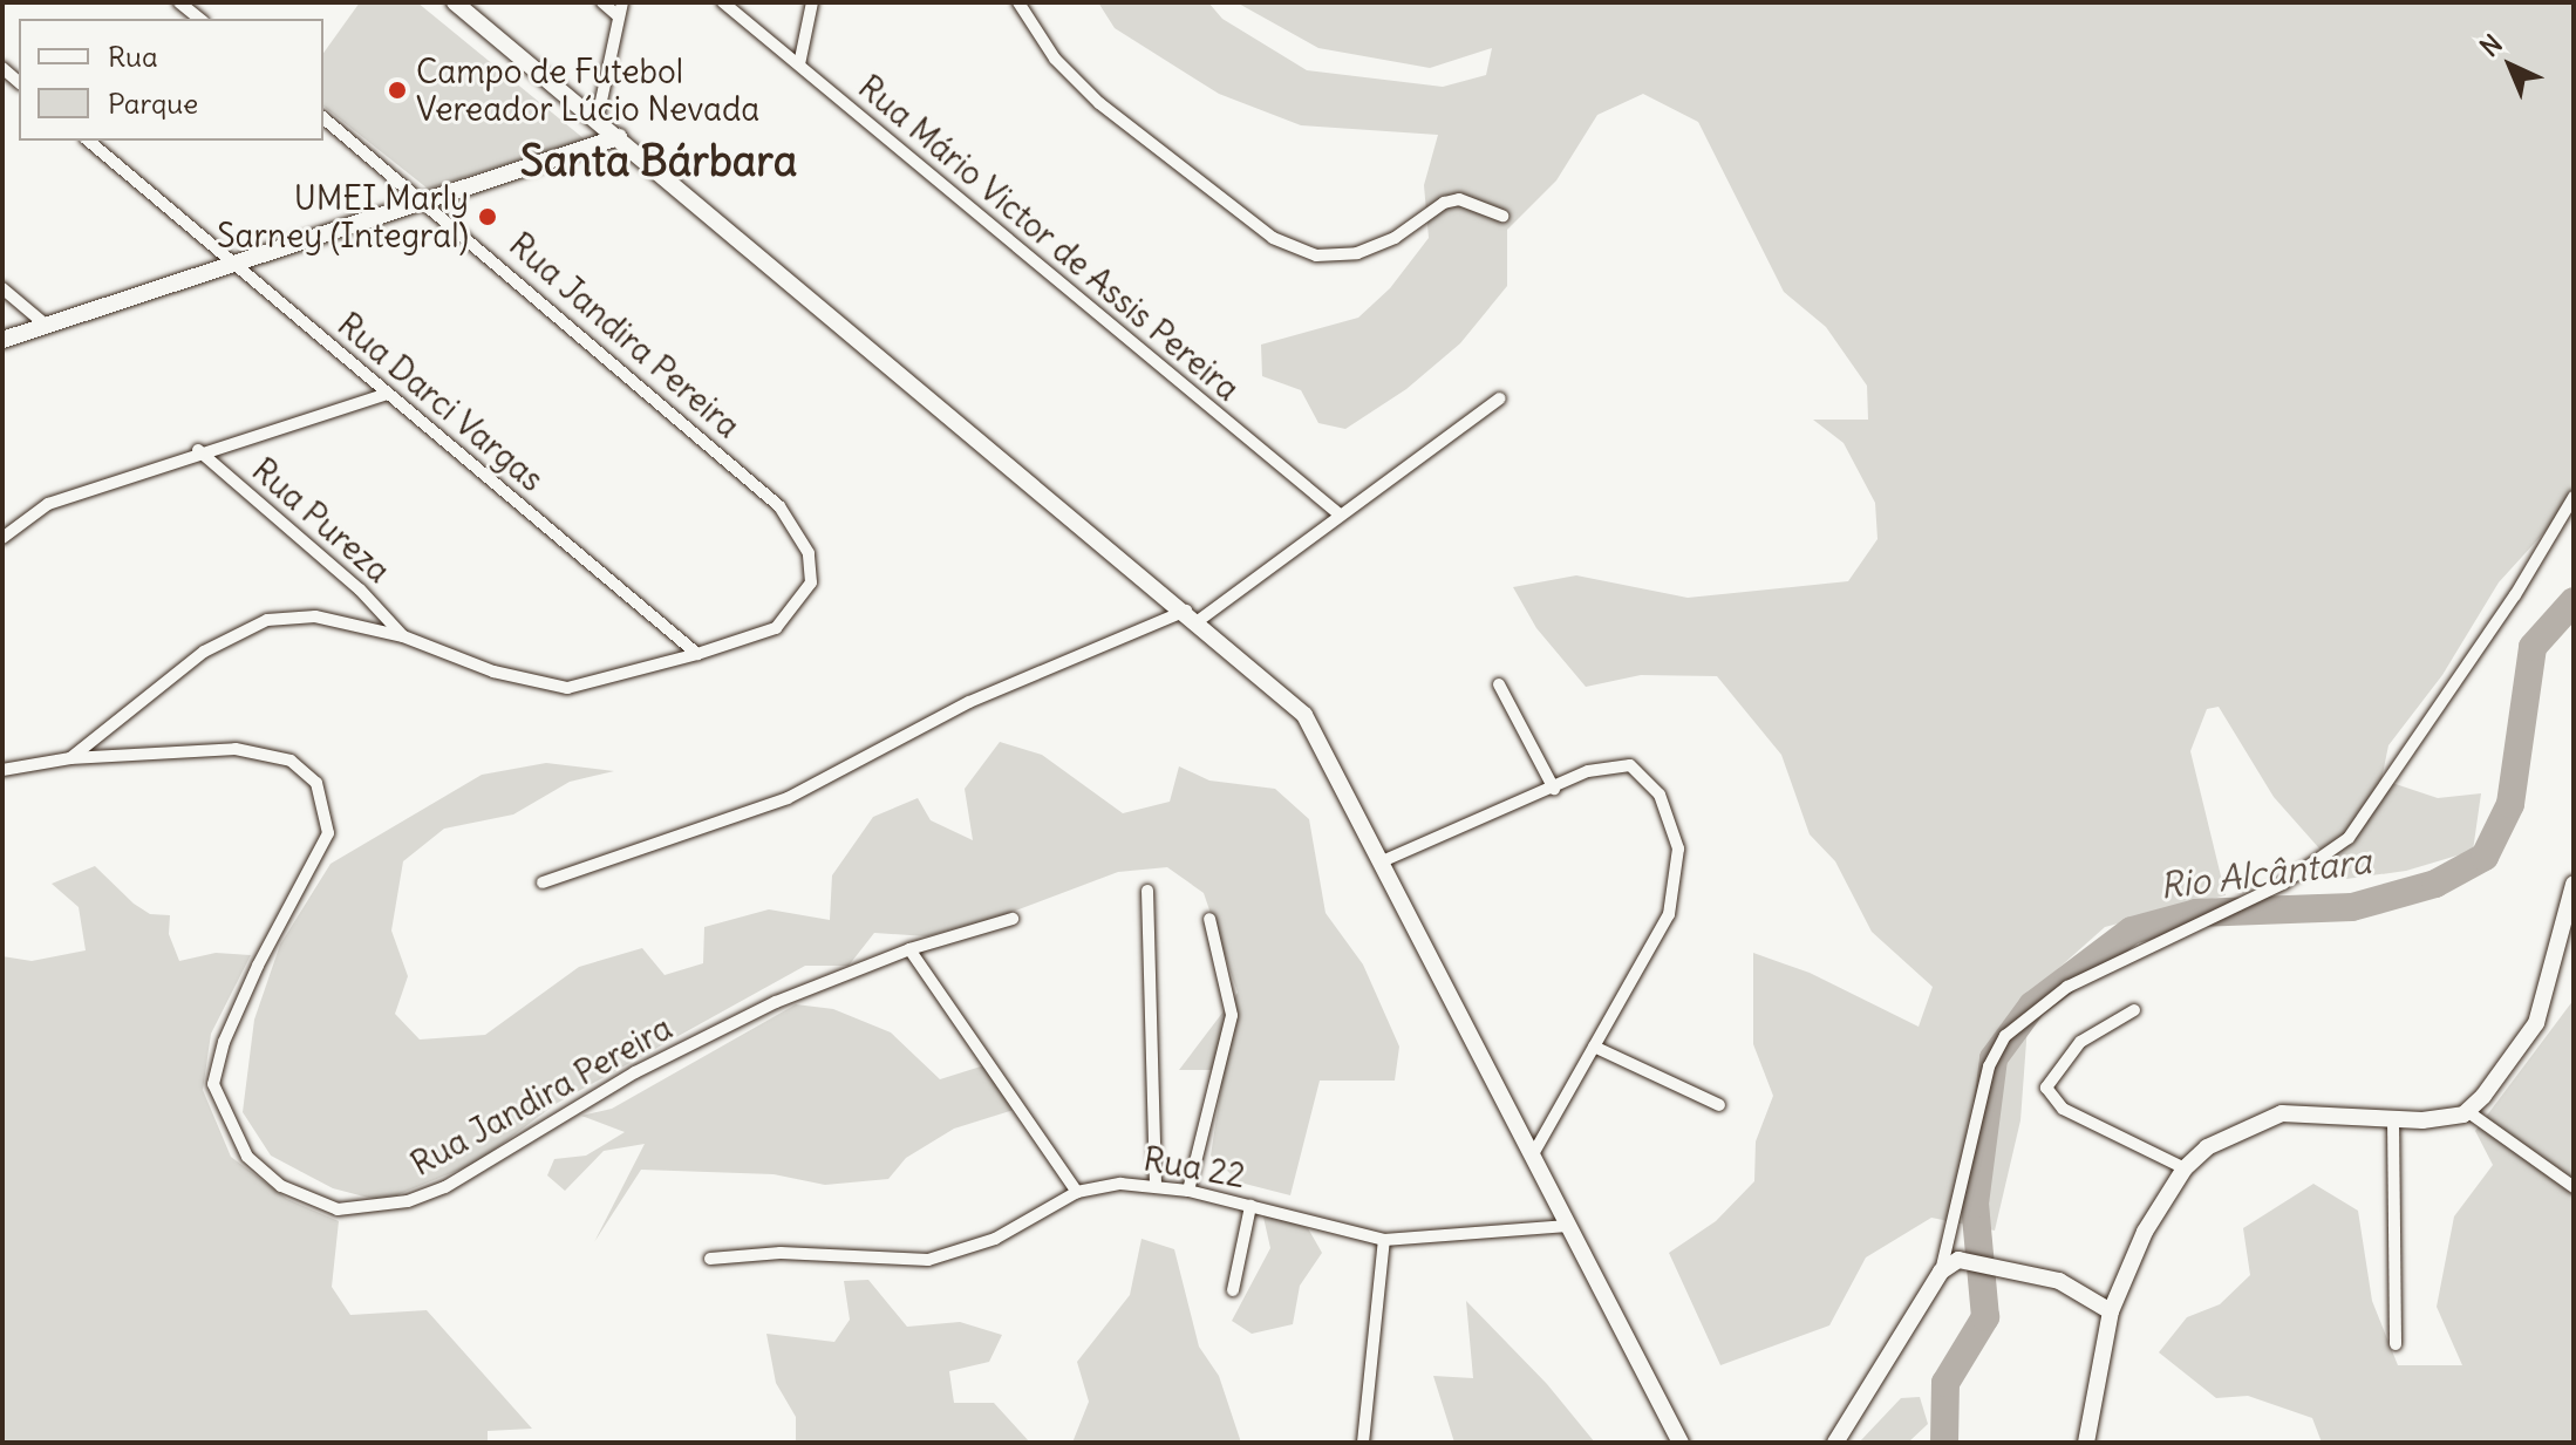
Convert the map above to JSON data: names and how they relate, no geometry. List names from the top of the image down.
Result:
{
  "streets": {
    "street": [
      "Rua Mário Victor de Assis Pereira",
      "Rua Jandira Pereira",
      "Rua Darci Vargas",
      "Rua Pureza",
      "Rua 22"
    ]
  },
  "crossings": [
    ["Rua Jandira Pereira", "Rua Darci Vargas"]
  ],
  "districts": ["Santa Bárbara"],
  "water": ["Rio Alcântara"],
  "places": ["Campo de Futebol Vereador Lúcio Nevada", "UMEI Marly Sarney (Integral)"],
  "legend": ["Rua", "Parque"],
  "north": "top left"
}
